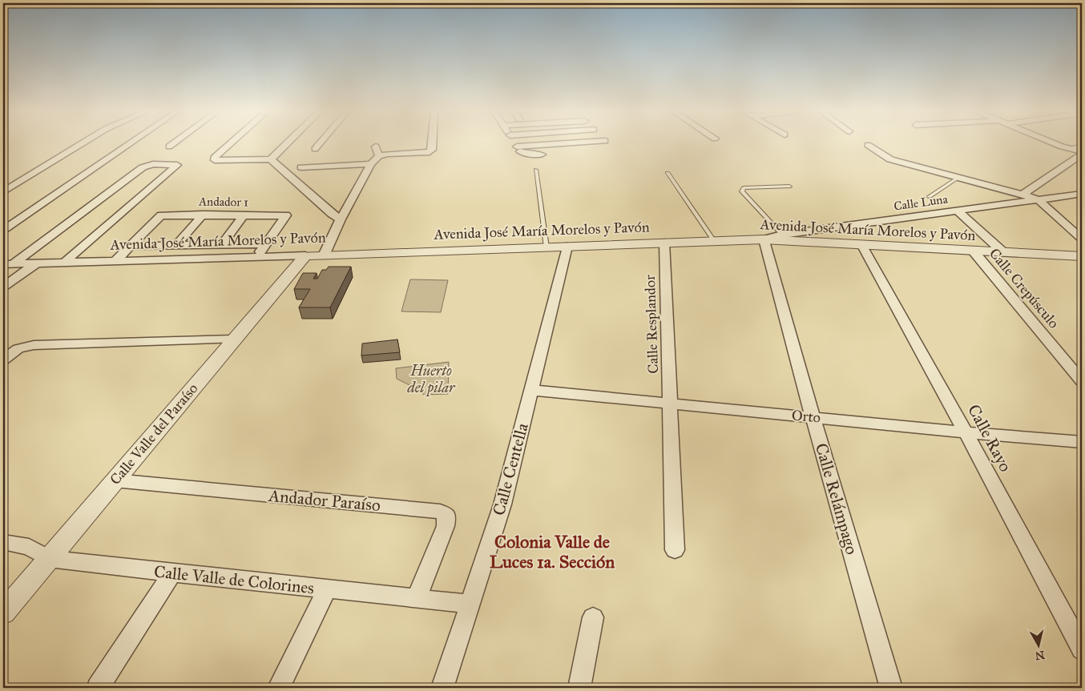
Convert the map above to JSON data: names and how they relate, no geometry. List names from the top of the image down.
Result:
{
  "streets": {
    "street": [
      "Andador 1",
      "Calle Luna",
      "Avenida José María Morelos y Pavón",
      "Calle Crepúsculo",
      "Calle Resplandor",
      "Orto",
      "Calle Valle del Paraíso",
      "Calle Rayo",
      "Calle Centella",
      "Calle Relámpago",
      "Andador Paraíso",
      "Calle Valle de Colorines"
    ]
  },
  "crossings": [
    ["Calle Luna", "Avenida José María Morelos y Pavón"],
    ["Calle Luna", "Calle Relámpago"],
    ["Avenida José María Morelos y Pavón", "Calle Crepúsculo"],
    ["Avenida José María Morelos y Pavón", "Calle Resplandor"],
    ["Avenida José María Morelos y Pavón", "Calle Valle del Paraíso"],
    ["Avenida José María Morelos y Pavón", "Calle Rayo"],
    ["Avenida José María Morelos y Pavón", "Calle Centella"],
    ["Avenida José María Morelos y Pavón", "Calle Relámpago"],
    ["Calle Resplandor", "Orto"],
    ["Orto", "Calle Rayo"],
    ["Orto", "Calle Centella"],
    ["Orto", "Calle Relámpago"],
    ["Calle Valle del Paraíso", "Andador Paraíso"],
    ["Calle Valle del Paraíso", "Calle Valle de Colorines"],
    ["Calle Centella", "Calle Valle de Colorines"],
    ["Andador Paraíso", "Calle Valle de Colorines"]
  ],
  "districts": ["Colonia Valle de Luces 1a. Sección"],
  "parks": ["Huerto del pilar"],
  "north": "bottom"
}
